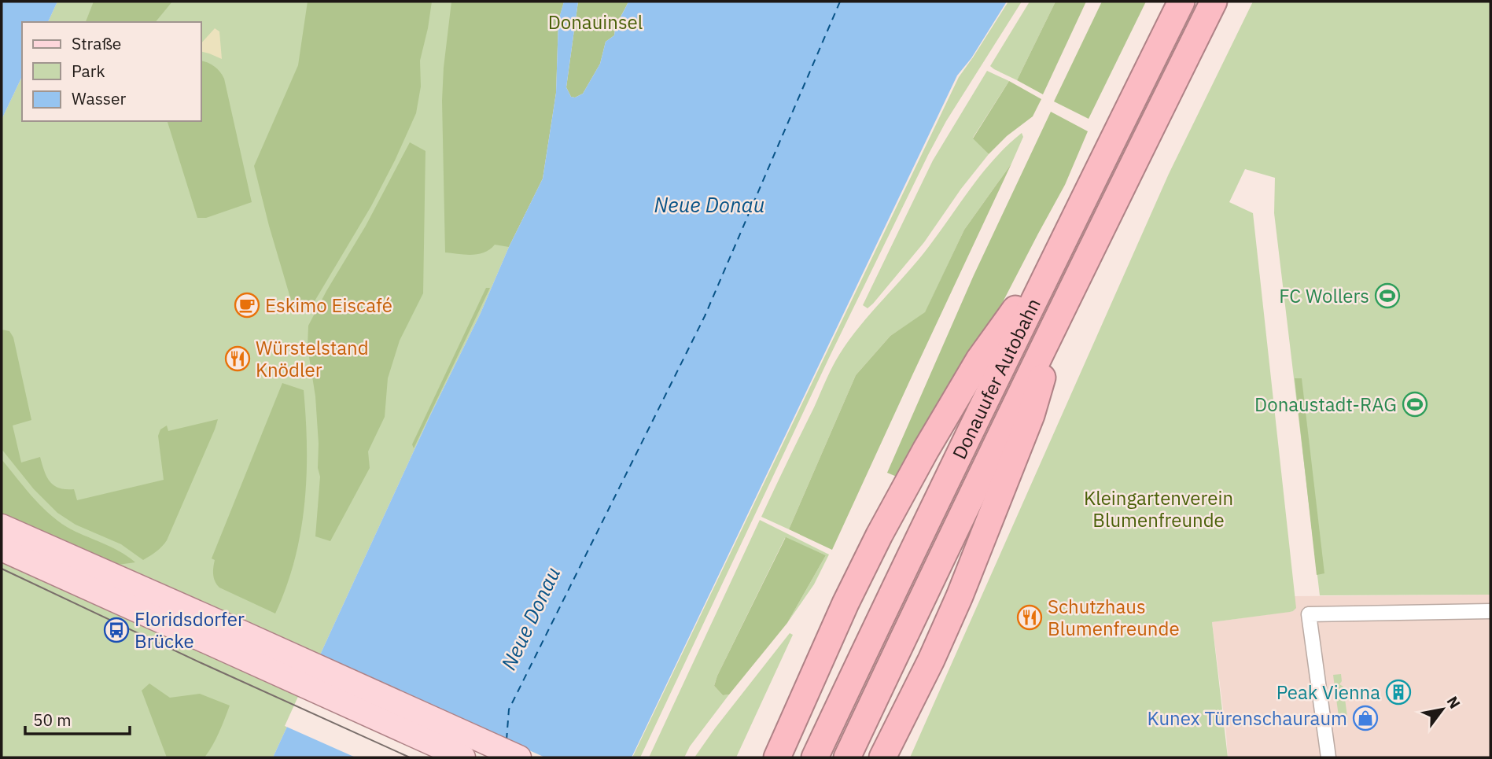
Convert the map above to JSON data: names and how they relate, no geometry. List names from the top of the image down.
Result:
{
  "streets": {
    "highway": ["Donauufer Autobahn"]
  },
  "water": ["Neue Donau"],
  "parks": ["Donauinsel", "Kleingartenverein Blumenfreunde"],
  "places": {
    "sports": ["FC Wollers", "Donaustadt-RAG"],
    "cafe": ["Eskimo Eiscafé"],
    "restaurant": ["Würstelstand Knödler", "Schutzhaus Blumenfreunde"],
    "bus stop": ["Floridsdorfer Brücke"],
    "building": ["Peak Vienna"],
    "shop": ["Kunex Türenschauraum"]
  },
  "legend": ["Straße", "Park", "Wasser"],
  "scale_bar": "50 m",
  "north": "top right"
}
